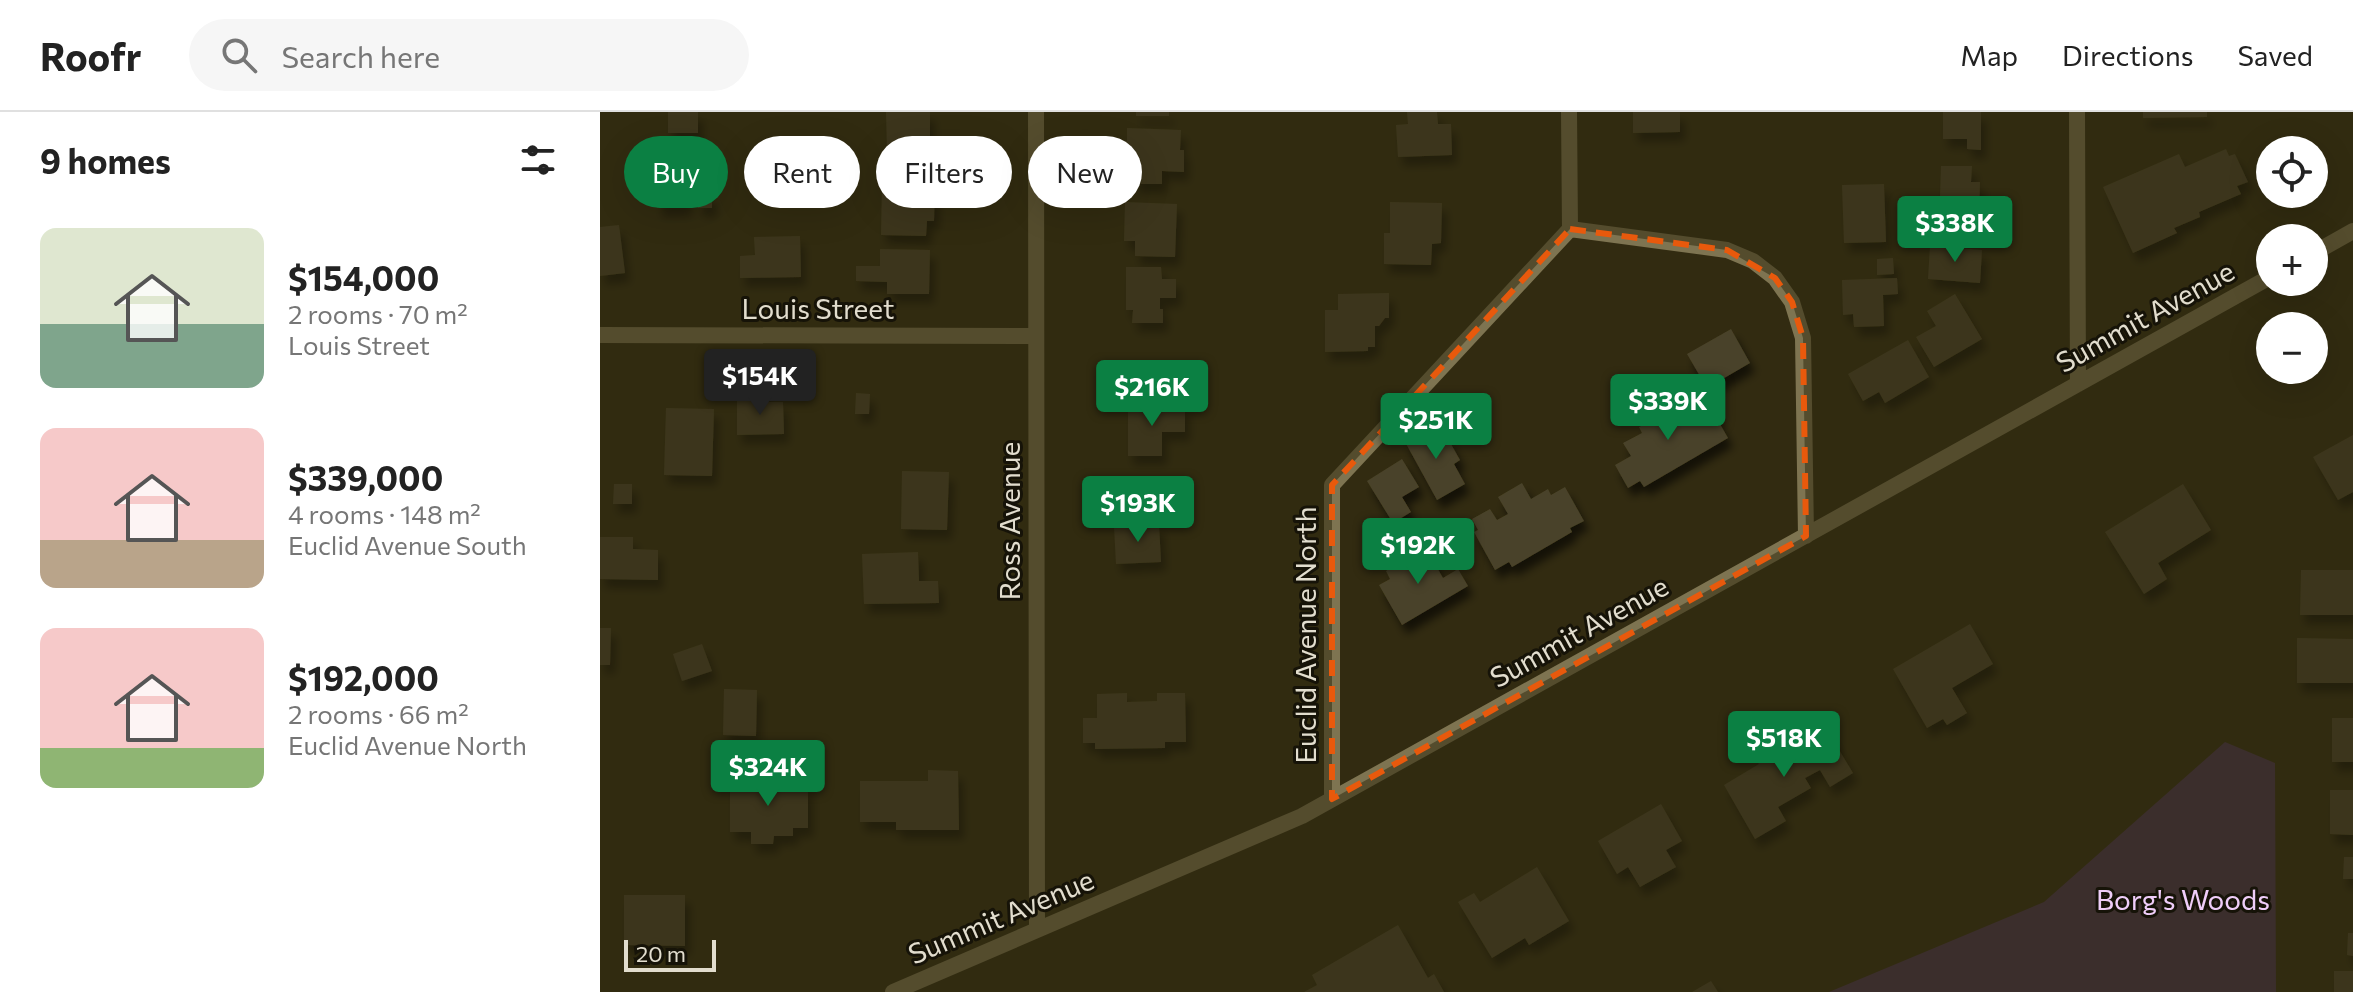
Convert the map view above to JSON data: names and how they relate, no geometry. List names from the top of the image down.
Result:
{
  "streets": {
    "street": [
      "Louis Street",
      "Summit Avenue",
      "Ross Avenue",
      "Euclid Avenue North"
    ]
  },
  "crossings": [
    ["Louis Street", "Ross Avenue"],
    ["Summit Avenue", "Ross Avenue"],
    ["Summit Avenue", "Euclid Avenue North"]
  ],
  "parks": ["Borg's Woods"],
  "scale_bar": "20 m",
  "page": {
    "header": "Roofr",
    "search": "Search here",
    "nav": ["Map", "Directions", "Saved"],
    "heading": "9 homes",
    "map_buttons": ["+", "−"],
    "chip": [
      "Buy",
      "Rent",
      "Filters",
      "New"
    ],
    "price": [
      "$338K",
      "$154K",
      "$216K",
      "$339K",
      "$251K",
      "$193K",
      "$192K",
      "$518K",
      "$324K"
    ],
    "list": [
      {
        "name": "$154,000",
        "note": "2 rooms · 70 m² · Louis Street"
      },
      {
        "name": "$339,000",
        "note": "4 rooms · 148 m² · Euclid Avenue South"
      },
      {
        "name": "$192,000",
        "note": "2 rooms · 66 m² · Euclid Avenue North"
      }
    ],
    "scale": "20 m"
  }
}
